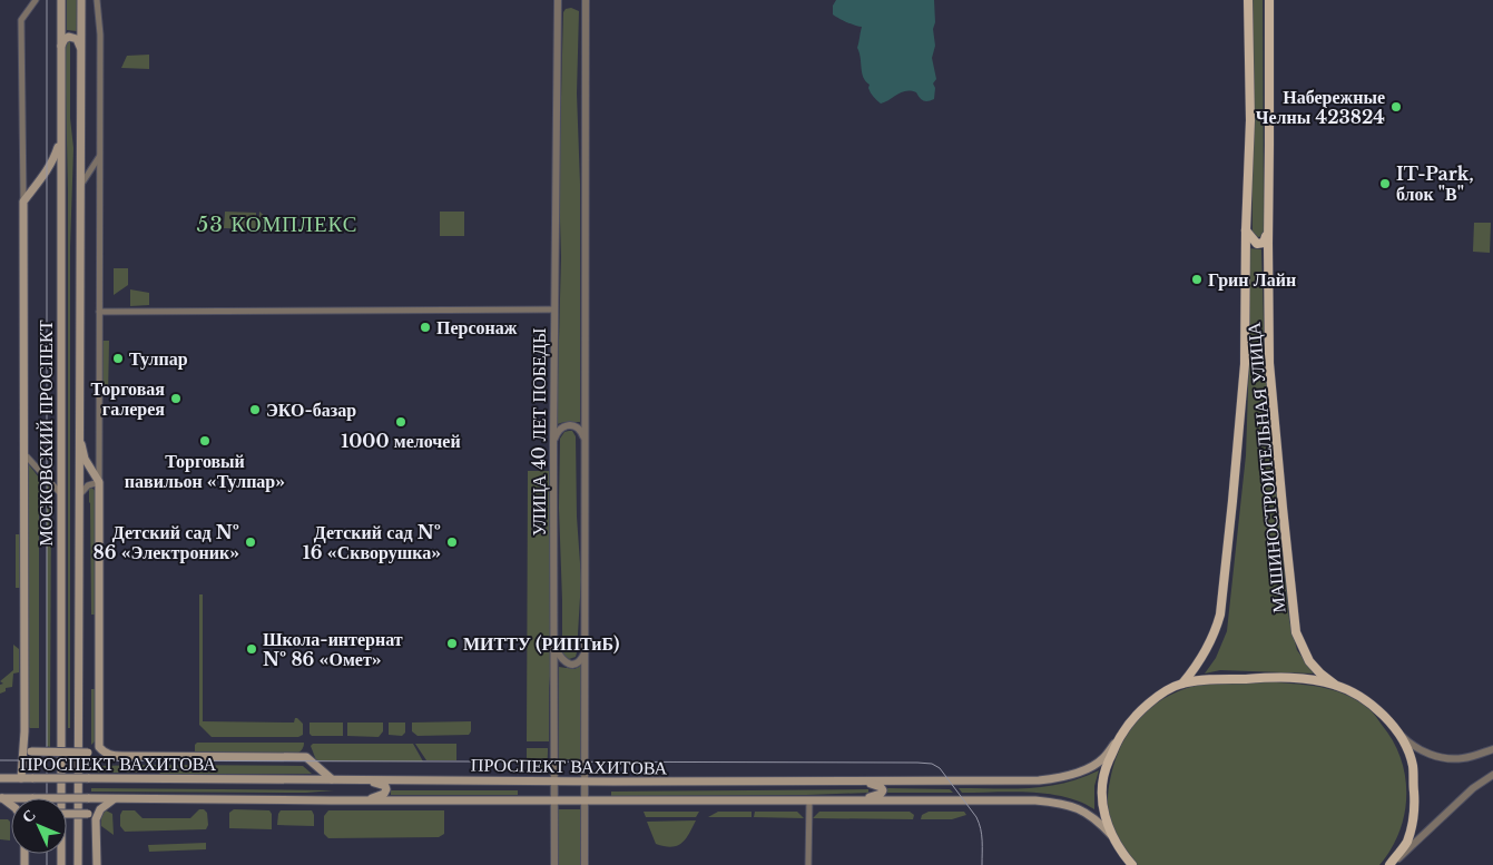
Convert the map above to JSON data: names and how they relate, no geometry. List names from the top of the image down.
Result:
{
  "streets": {
    "main road": ["МОСКОВСКИЙ ПРОСПЕКТ", "МАШИНОСТРОИТЕЛЬНАЯ УЛИЦА", "ПРОСПЕКТ ВАХИТОВА"],
    "street": ["УЛИЦА 40 ЛЕТ ПОБЕДЫ"]
  },
  "crossings": [
    ["УЛИЦА 40 ЛЕТ ПОБЕДЫ", "ПРОСПЕКТ ВАХИТОВА"]
  ],
  "districts": ["53 КОМПЛЕКС"],
  "places": [
    "Набережные Челны 423824",
    "IT-Park, блок \"В\"",
    "Грин Лайн",
    "Персонаж",
    "Тулпар",
    "Торговая галерея",
    "ЭКО-базар",
    "1000 мелочей",
    "Торговый павильон «Тулпар»",
    "Детский сад № 86 «Электроник»",
    "Детский сад № 16 «Скворушка»",
    "МИТТУ (РИПТиБ)",
    "Школа-интернат № 86 «Омет»"
  ],
  "north": "top left"
}
